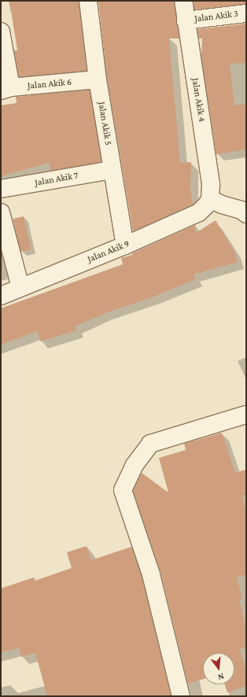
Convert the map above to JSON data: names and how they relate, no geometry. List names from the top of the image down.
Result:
{
  "streets": {
    "street": [
      "Jalan Akik 3",
      "Jalan Akik 6",
      "Jalan Akik 4",
      "Jalan Akik 5",
      "Jalan Akik 7",
      "Jalan Akik 9"
    ]
  },
  "crossings": [
    ["Jalan Akik 3", "Jalan Akik 4"],
    ["Jalan Akik 6", "Jalan Akik 5"],
    ["Jalan Akik 4", "Jalan Akik 9"],
    ["Jalan Akik 5", "Jalan Akik 7"],
    ["Jalan Akik 5", "Jalan Akik 9"]
  ],
  "north": "bottom"
}
